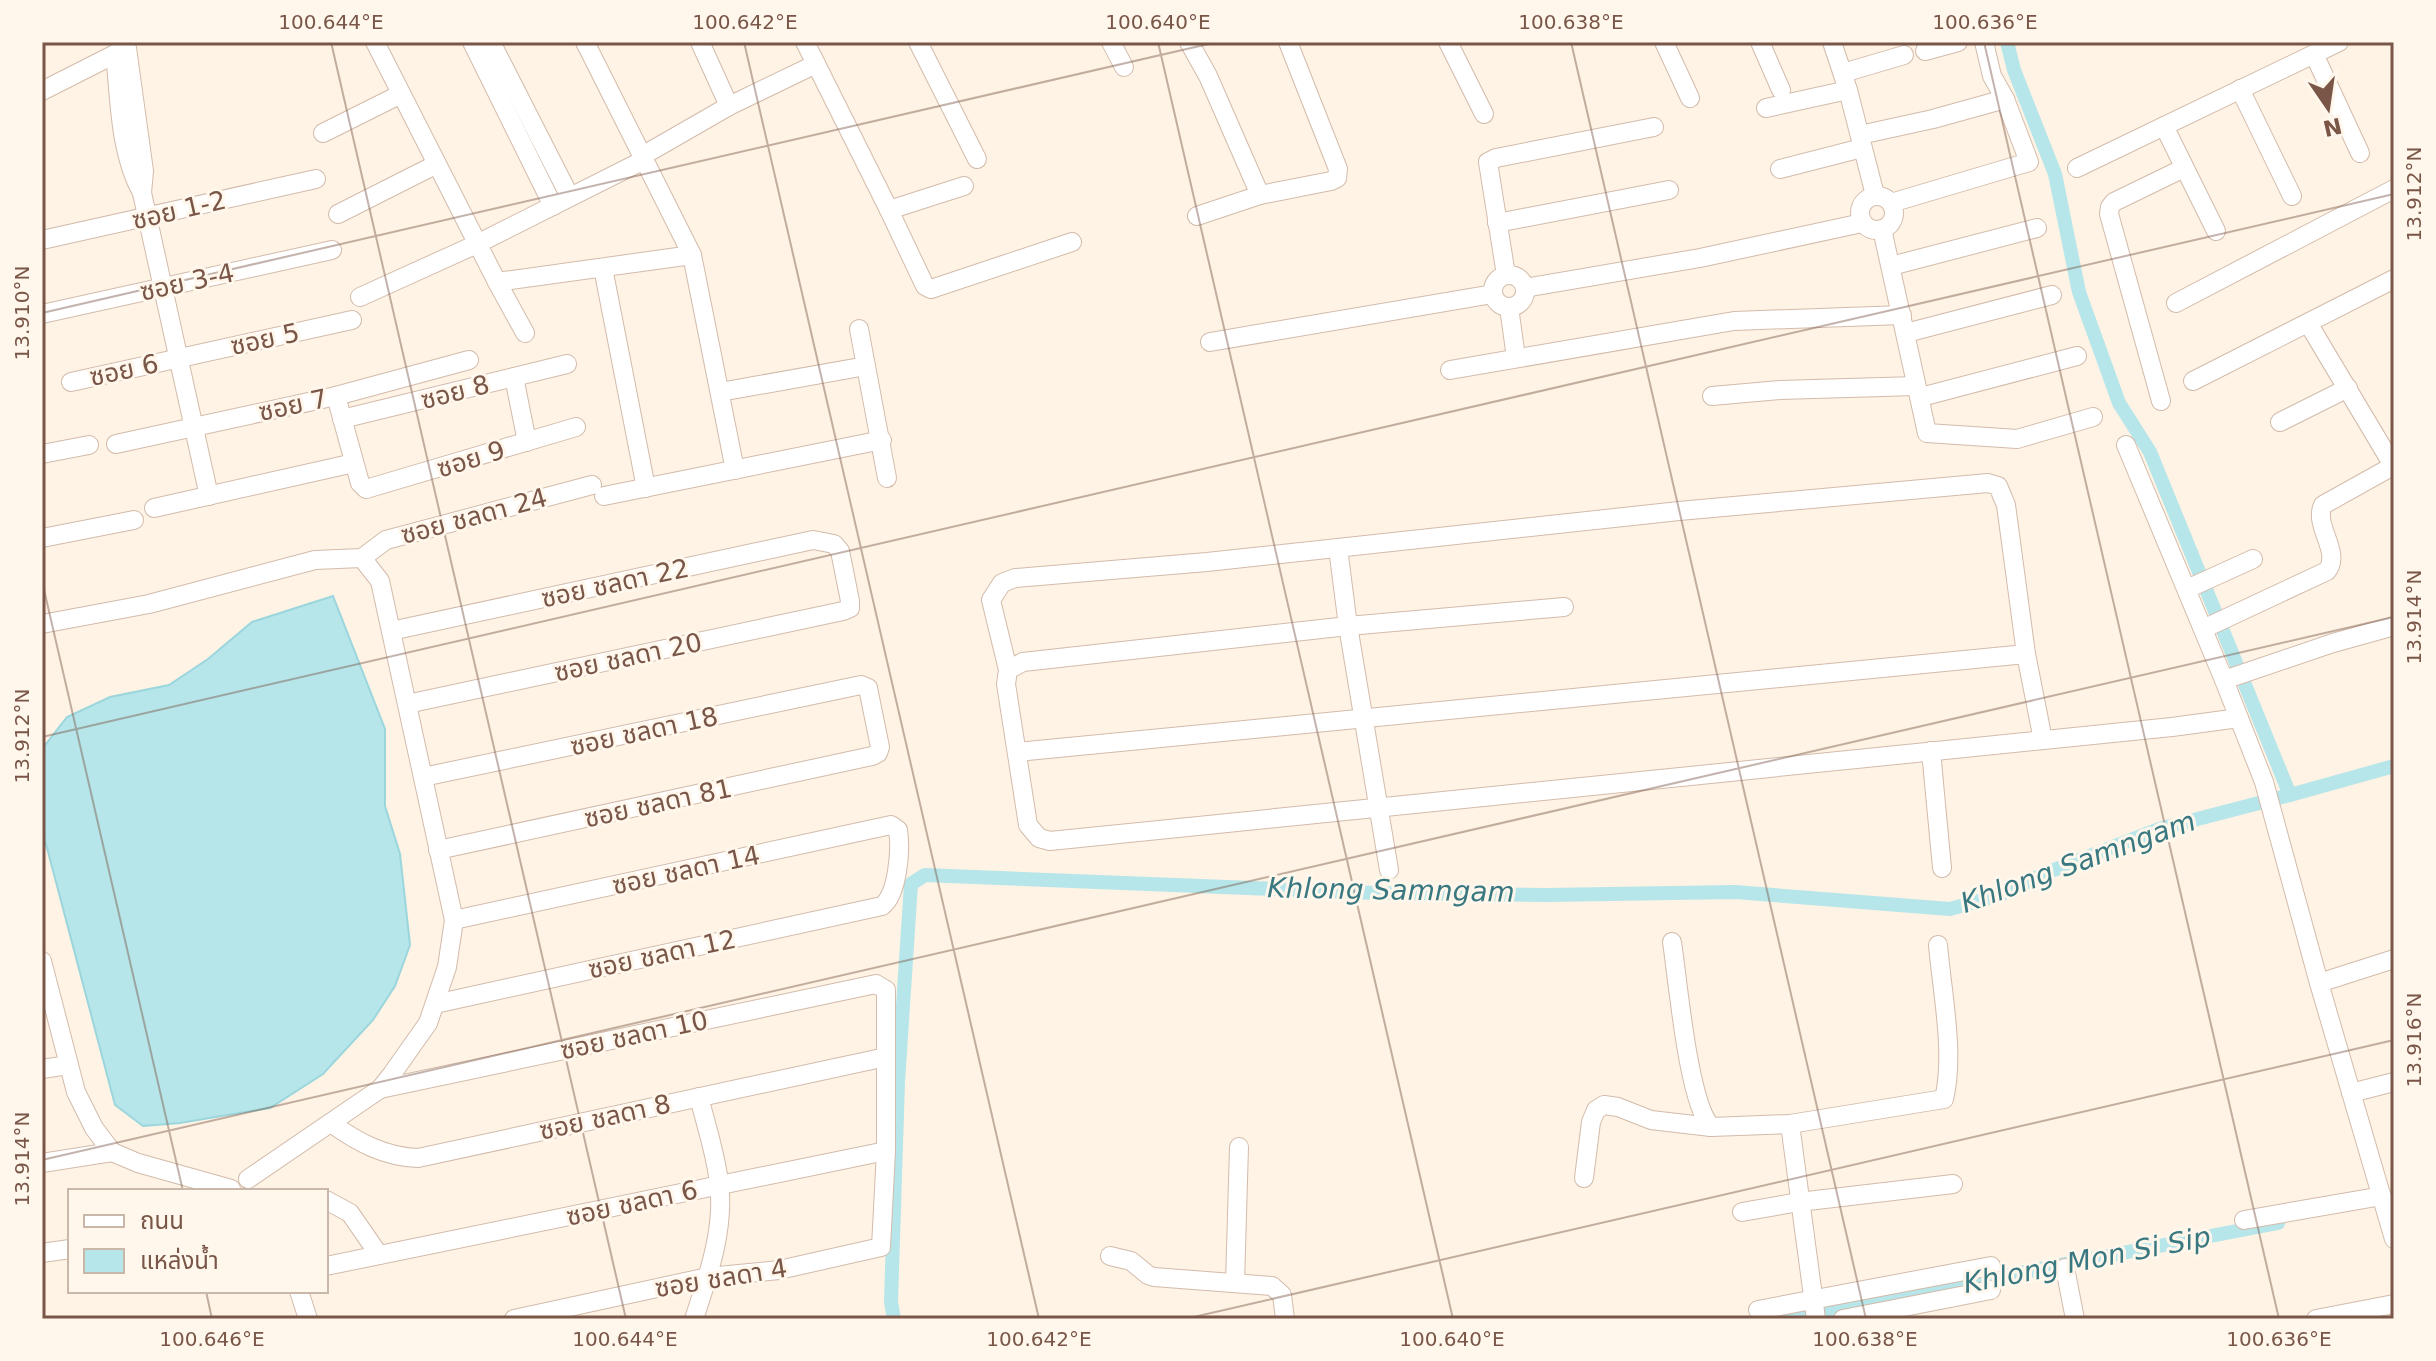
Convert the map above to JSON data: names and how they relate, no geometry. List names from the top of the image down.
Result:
{
  "streets": {
    "street": [
      "ซอย 1-2",
      "ซอย 3-4",
      "ซอย 5",
      "ซอย 6",
      "ซอย 8",
      "ซอย 7",
      "ซอย 9",
      "ซอย ชลดา 24",
      "ซอย ชลดา 22",
      "ซอย ชลดา 20",
      "ซอย ชลดา 18",
      "ซอย ชลดา 81",
      "ซอย ชลดา 14",
      "ซอย ชลดา 12",
      "ซอย ชลดา 10",
      "ซอย ชลดา 8",
      "ซอย ชลดา 6",
      "ซอย ชลดา 4"
    ]
  },
  "crossings": [
    ["ซอย 5", "ซอย 6"],
    ["ซอย ชลดา 22", "ซอย ชลดา 20"],
    ["ซอย ชลดา 18", "ซอย ชลดา 81"],
    ["ซอย ชลดา 14", "ซอย ชลดา 12"],
    ["ซอย ชลดา 10", "ซอย ชลดา 8"],
    ["ซอย ชลดา 6", "ซอย ชลดา 4"]
  ],
  "water": ["Khlong Samngam", "Khlong Mon Si Sip"],
  "legend": ["ถนน", "แหล่งน้ำ"],
  "north": "bottom",
  "coordinates": [
    "100.644°E",
    "100.642°E",
    "100.640°E",
    "100.638°E",
    "100.636°E",
    "13.912°N",
    "13.910°N",
    "13.914°N",
    "13.916°N",
    "100.646°E"
  ]
}
